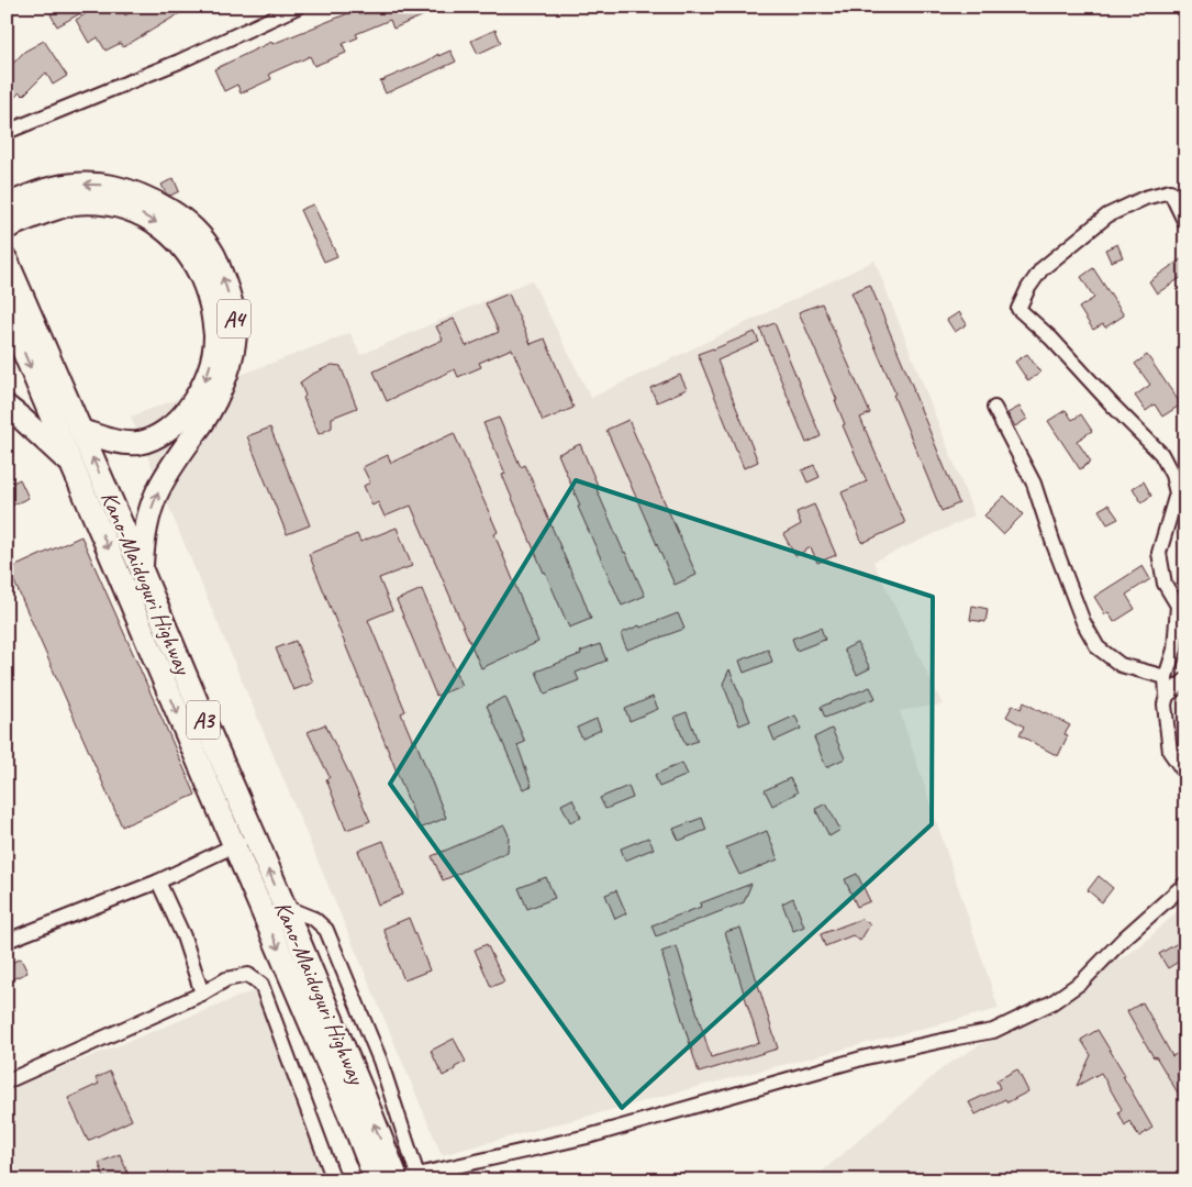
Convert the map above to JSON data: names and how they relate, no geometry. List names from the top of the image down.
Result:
{
  "streets": {
    "highway": ["A4", "Kano-Maiduguri Highway", "A3"]
  },
  "crossings": [
    ["A4", "Kano-Maiduguri Highway"]
  ]
}
